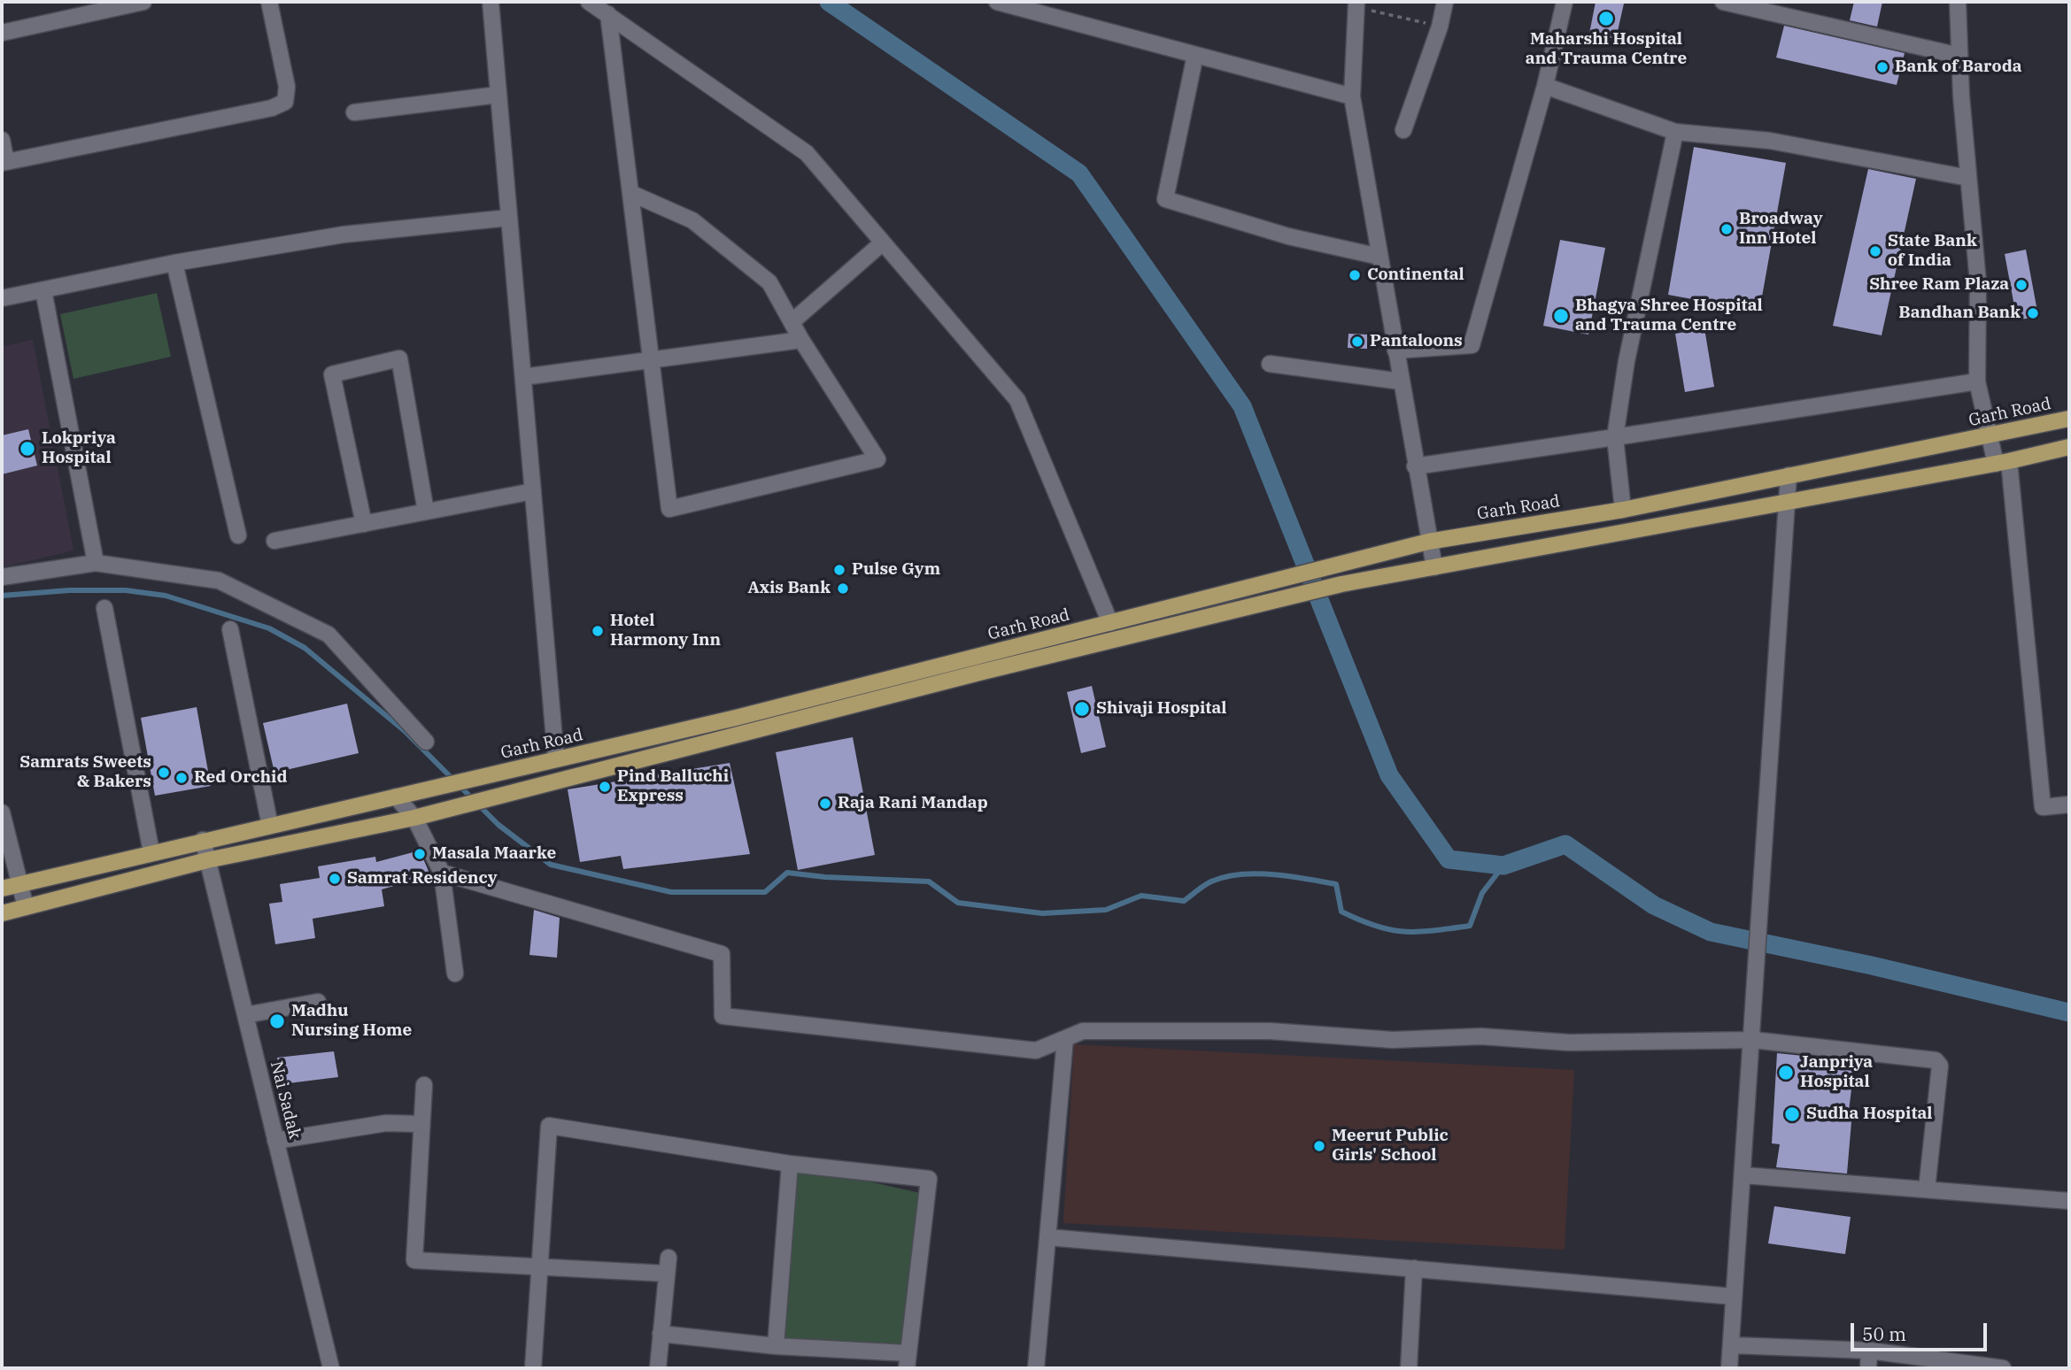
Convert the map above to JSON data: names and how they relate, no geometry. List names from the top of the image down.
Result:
{
  "streets": {
    "main road": ["Garh Road"],
    "street": ["Nai Sadak"]
  },
  "crossings": [
    ["Garh Road", "Nai Sadak"]
  ],
  "places": [
    "Maharshi Hospital and Trauma Centre",
    "Bank of Baroda",
    "Broadway Inn Hotel",
    "State Bank of India",
    "Continental",
    "Shree Ram Plaza",
    "Bandhan Bank",
    "Bhagya Shree Hospital and Trauma Centre",
    "Pantaloons",
    "Lokpriya Hospital",
    "Pulse Gym",
    "Axis Bank",
    "Hotel Harmony Inn",
    "Shivaji Hospital",
    "Samrats Sweets & Bakers",
    "Red Orchid",
    "Pind Balluchi Express",
    "Raja Rani Mandap",
    "Masala Maarke",
    "Samrat Residency",
    "Madhu Nursing Home",
    "Janpriya Hospital",
    "Sudha Hospital",
    "Meerut Public Girls' School"
  ],
  "scale_bar": "50 m"
}
